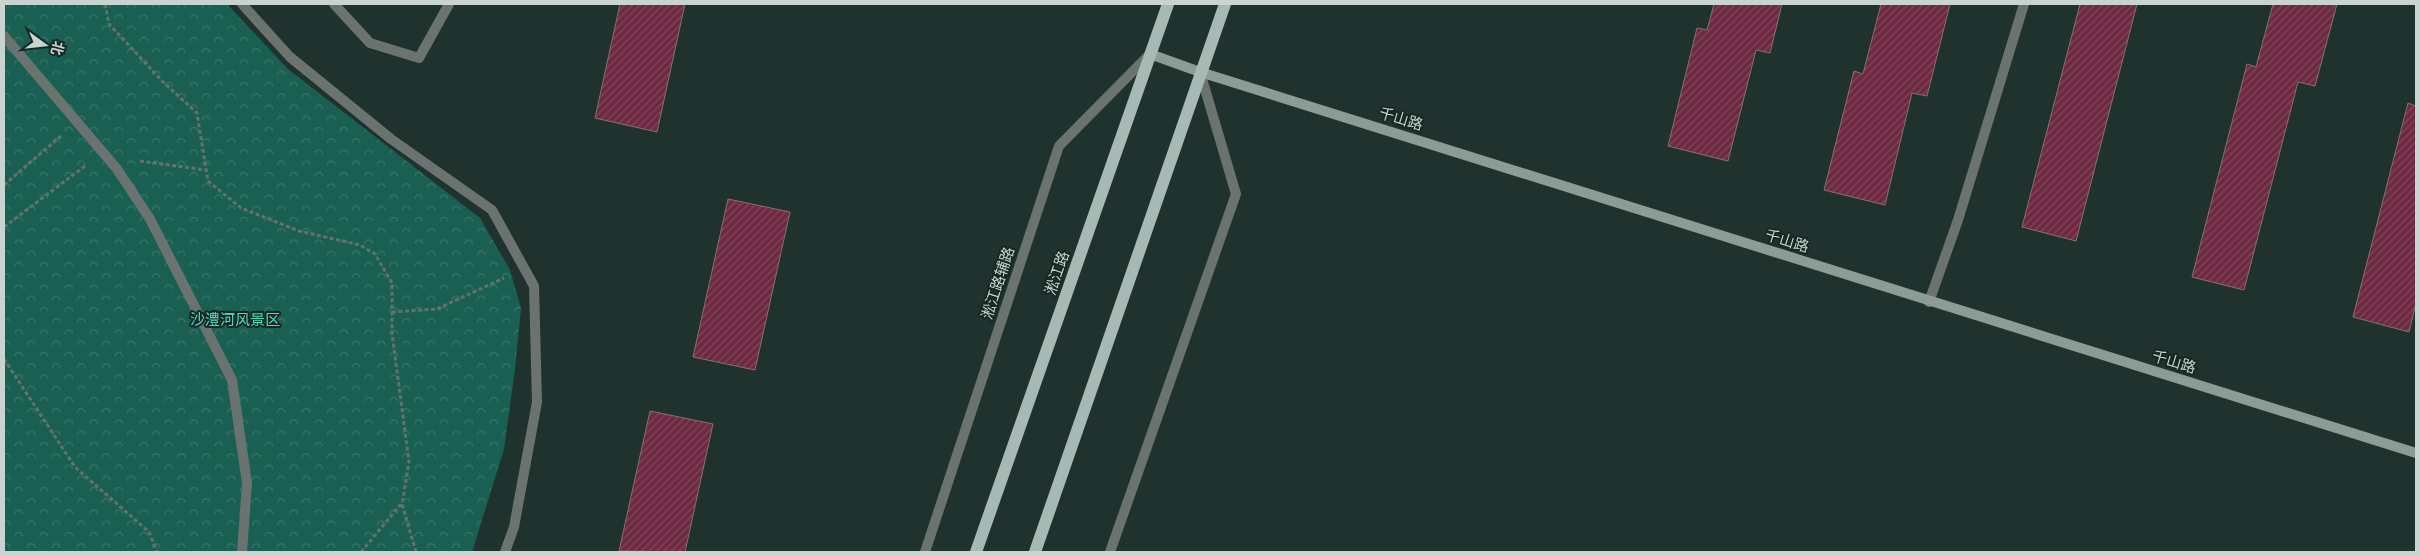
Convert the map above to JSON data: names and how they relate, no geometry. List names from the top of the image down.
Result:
{
  "streets": {
    "main road": ["淞江路"],
    "street": ["千山路", "淞江路辅路"]
  },
  "crossings": [
    ["千山路", "淞江路"],
    ["千山路", "淞江路辅路"],
    ["淞江路", "淞江路辅路"]
  ],
  "parks": ["沙澧河风景区"],
  "north": "right"
}
